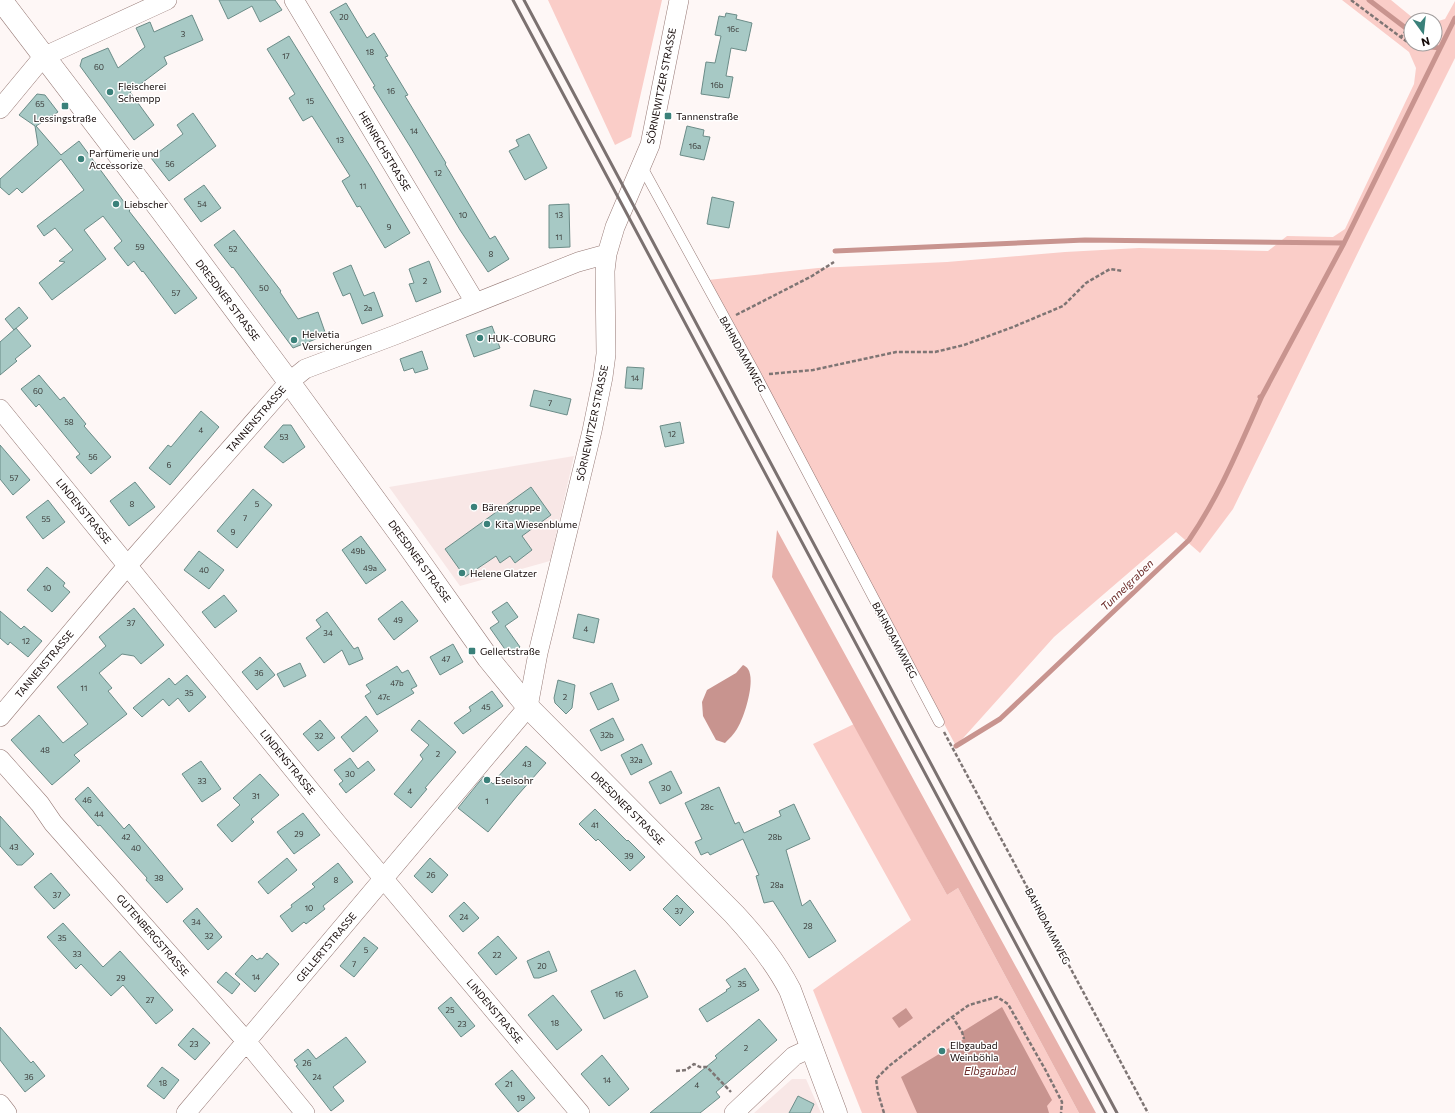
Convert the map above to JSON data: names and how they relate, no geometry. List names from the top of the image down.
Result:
{
  "streets": {
    "main road": ["DRESDNER STRASSE"],
    "street": [
      "SÖRNEWITZER STRASSE",
      "HEINRICHSTRASSE",
      "TANNENSTRASSE",
      "LINDENSTRASSE",
      "GUTENBERGSTRASSE",
      "GELLERTSTRASSE"
    ],
    "lane": ["BAHNDAMMWEG"]
  },
  "crossings": [
    ["SÖRNEWITZER STRASSE", "DRESDNER STRASSE"],
    ["SÖRNEWITZER STRASSE", "BAHNDAMMWEG"],
    ["SÖRNEWITZER STRASSE", "TANNENSTRASSE"],
    ["SÖRNEWITZER STRASSE", "GELLERTSTRASSE"],
    ["HEINRICHSTRASSE", "TANNENSTRASSE"],
    ["DRESDNER STRASSE", "TANNENSTRASSE"],
    ["DRESDNER STRASSE", "GELLERTSTRASSE"],
    ["TANNENSTRASSE", "LINDENSTRASSE"],
    ["LINDENSTRASSE", "GELLERTSTRASSE"],
    ["GUTENBERGSTRASSE", "GELLERTSTRASSE"]
  ],
  "water": ["Tunnelgraben", "Elbgaubad"],
  "places": {
    "other": [
      "Fleischerei Schempp",
      "Parfümerie und Accessorize",
      "Liebscher",
      "HUK-COBURG",
      "Helvetia Versicherungen",
      "Bärengruppe",
      "Kita Wiesenblume",
      "Helene Glatzer",
      "Eselsohr",
      "Elbgaubad Weinböhla"
    ],
    "transit": ["Lessingstraße", "Tannenstraße", "Gellertstraße"]
  },
  "house_numbers": [
    "20",
    "16c",
    "3",
    "18",
    "17",
    "60",
    "16b",
    "16",
    "15",
    "65",
    "14",
    "13",
    "16a",
    "56",
    "12",
    "11",
    "54",
    "10",
    "13",
    "9",
    "11",
    "59",
    "52",
    "8",
    "2",
    "50",
    "57",
    "2a",
    "14",
    "60",
    "7",
    "58",
    "4",
    "12",
    "53",
    "56",
    "6",
    "57",
    "8",
    "5",
    "7",
    "55",
    "9",
    "49b",
    "49a",
    "40",
    "10",
    "49",
    "37",
    "4",
    "34",
    "12",
    "47",
    "36",
    "47b",
    "11",
    "35",
    "47c",
    "2",
    "45",
    "32b",
    "32",
    "48",
    "2",
    "32a",
    "43",
    "30",
    "33",
    "30",
    "4",
    "31",
    "46",
    "1",
    "28c",
    "44",
    "41",
    "29",
    "42",
    "28b",
    "43",
    "40",
    "39",
    "26",
    "38",
    "8",
    "28a",
    "37",
    "10",
    "37",
    "24",
    "34",
    "28",
    "32",
    "35",
    "5",
    "33",
    "22",
    "7",
    "20",
    "14",
    "29",
    "35",
    "16",
    "27",
    "25",
    "18",
    "23",
    "23",
    "2",
    "26",
    "36",
    "24",
    "14",
    "18",
    "21",
    "4",
    "19"
  ],
  "north": "bottom"
}
